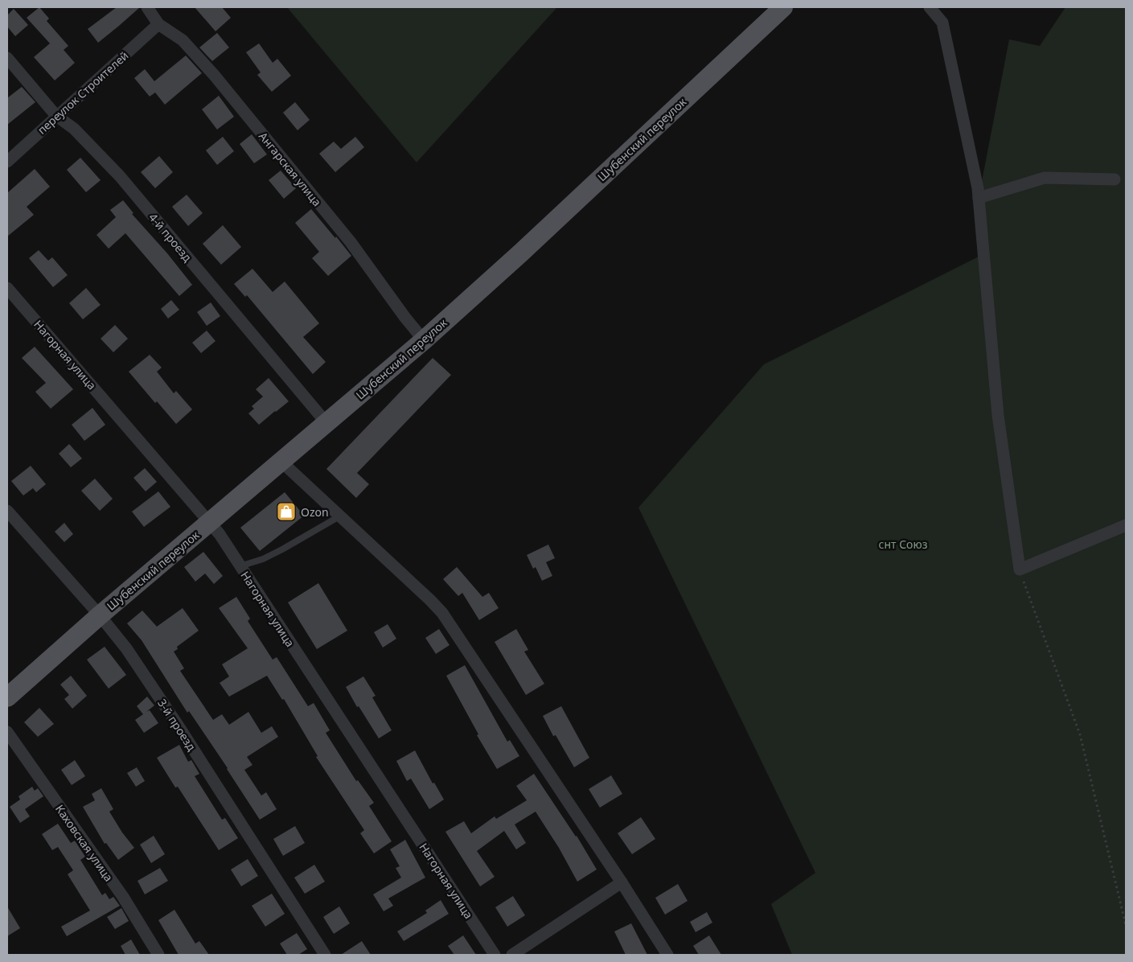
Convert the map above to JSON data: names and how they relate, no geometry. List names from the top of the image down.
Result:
{
  "streets": {
    "main road": ["Шубенский переулок"],
    "street": [
      "переулок Строителей",
      "Ангарская улица",
      "4-й проезд",
      "Нагорная улица",
      "3-й проезд",
      "Каховская улица"
    ]
  },
  "crossings": [
    ["переулок Строителей", "Ангарская улица"],
    ["переулок Строителей", "4-й проезд"],
    ["Шубенский переулок", "Ангарская улица"],
    ["Шубенский переулок", "4-й проезд"],
    ["Шубенский переулок", "Нагорная улица"],
    ["Шубенский переулок", "3-й проезд"]
  ],
  "parks": ["снт Союз"],
  "places": {
    "shop": ["Ozon"]
  }
}
